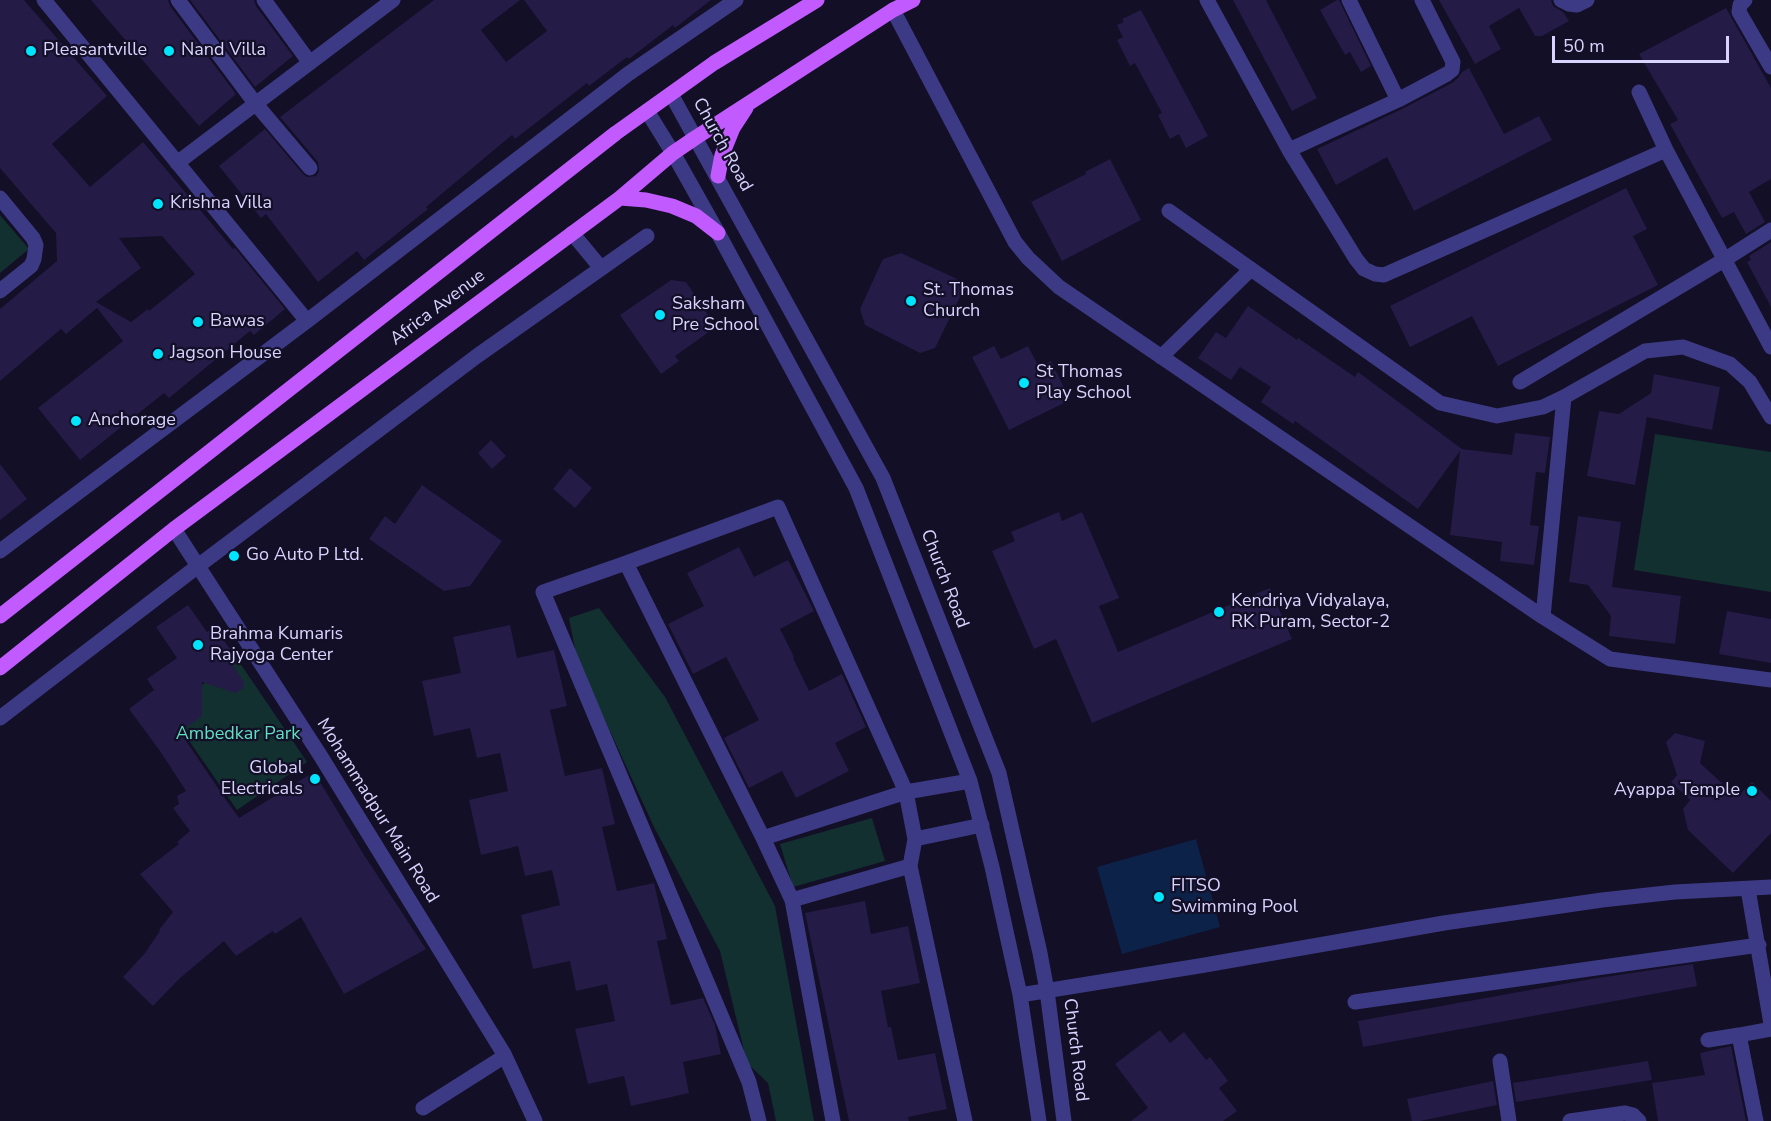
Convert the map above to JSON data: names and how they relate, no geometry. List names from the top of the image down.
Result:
{
  "streets": {
    "main road": ["Africa Avenue"],
    "street": ["Church Road", "Mohammadpur Main Road"]
  },
  "crossings": [
    ["Church Road", "Africa Avenue"],
    ["Africa Avenue", "Mohammadpur Main Road"]
  ],
  "parks": ["Ambedkar Park"],
  "places": [
    "Pleasantville",
    "Nand Villa",
    "Krishna Villa",
    "St. Thomas Church",
    "Saksham Pre School",
    "Bawas",
    "Jagson House",
    "St Thomas Play School",
    "Anchorage",
    "Go Auto P Ltd.",
    "Kendriya Vidyalaya, RK Puram, Sector-2",
    "Brahma Kumaris Rajyoga Center",
    "Global Electricals",
    "Ayappa Temple",
    "FITSO Swimming Pool"
  ],
  "scale_bar": "50 m"
}
